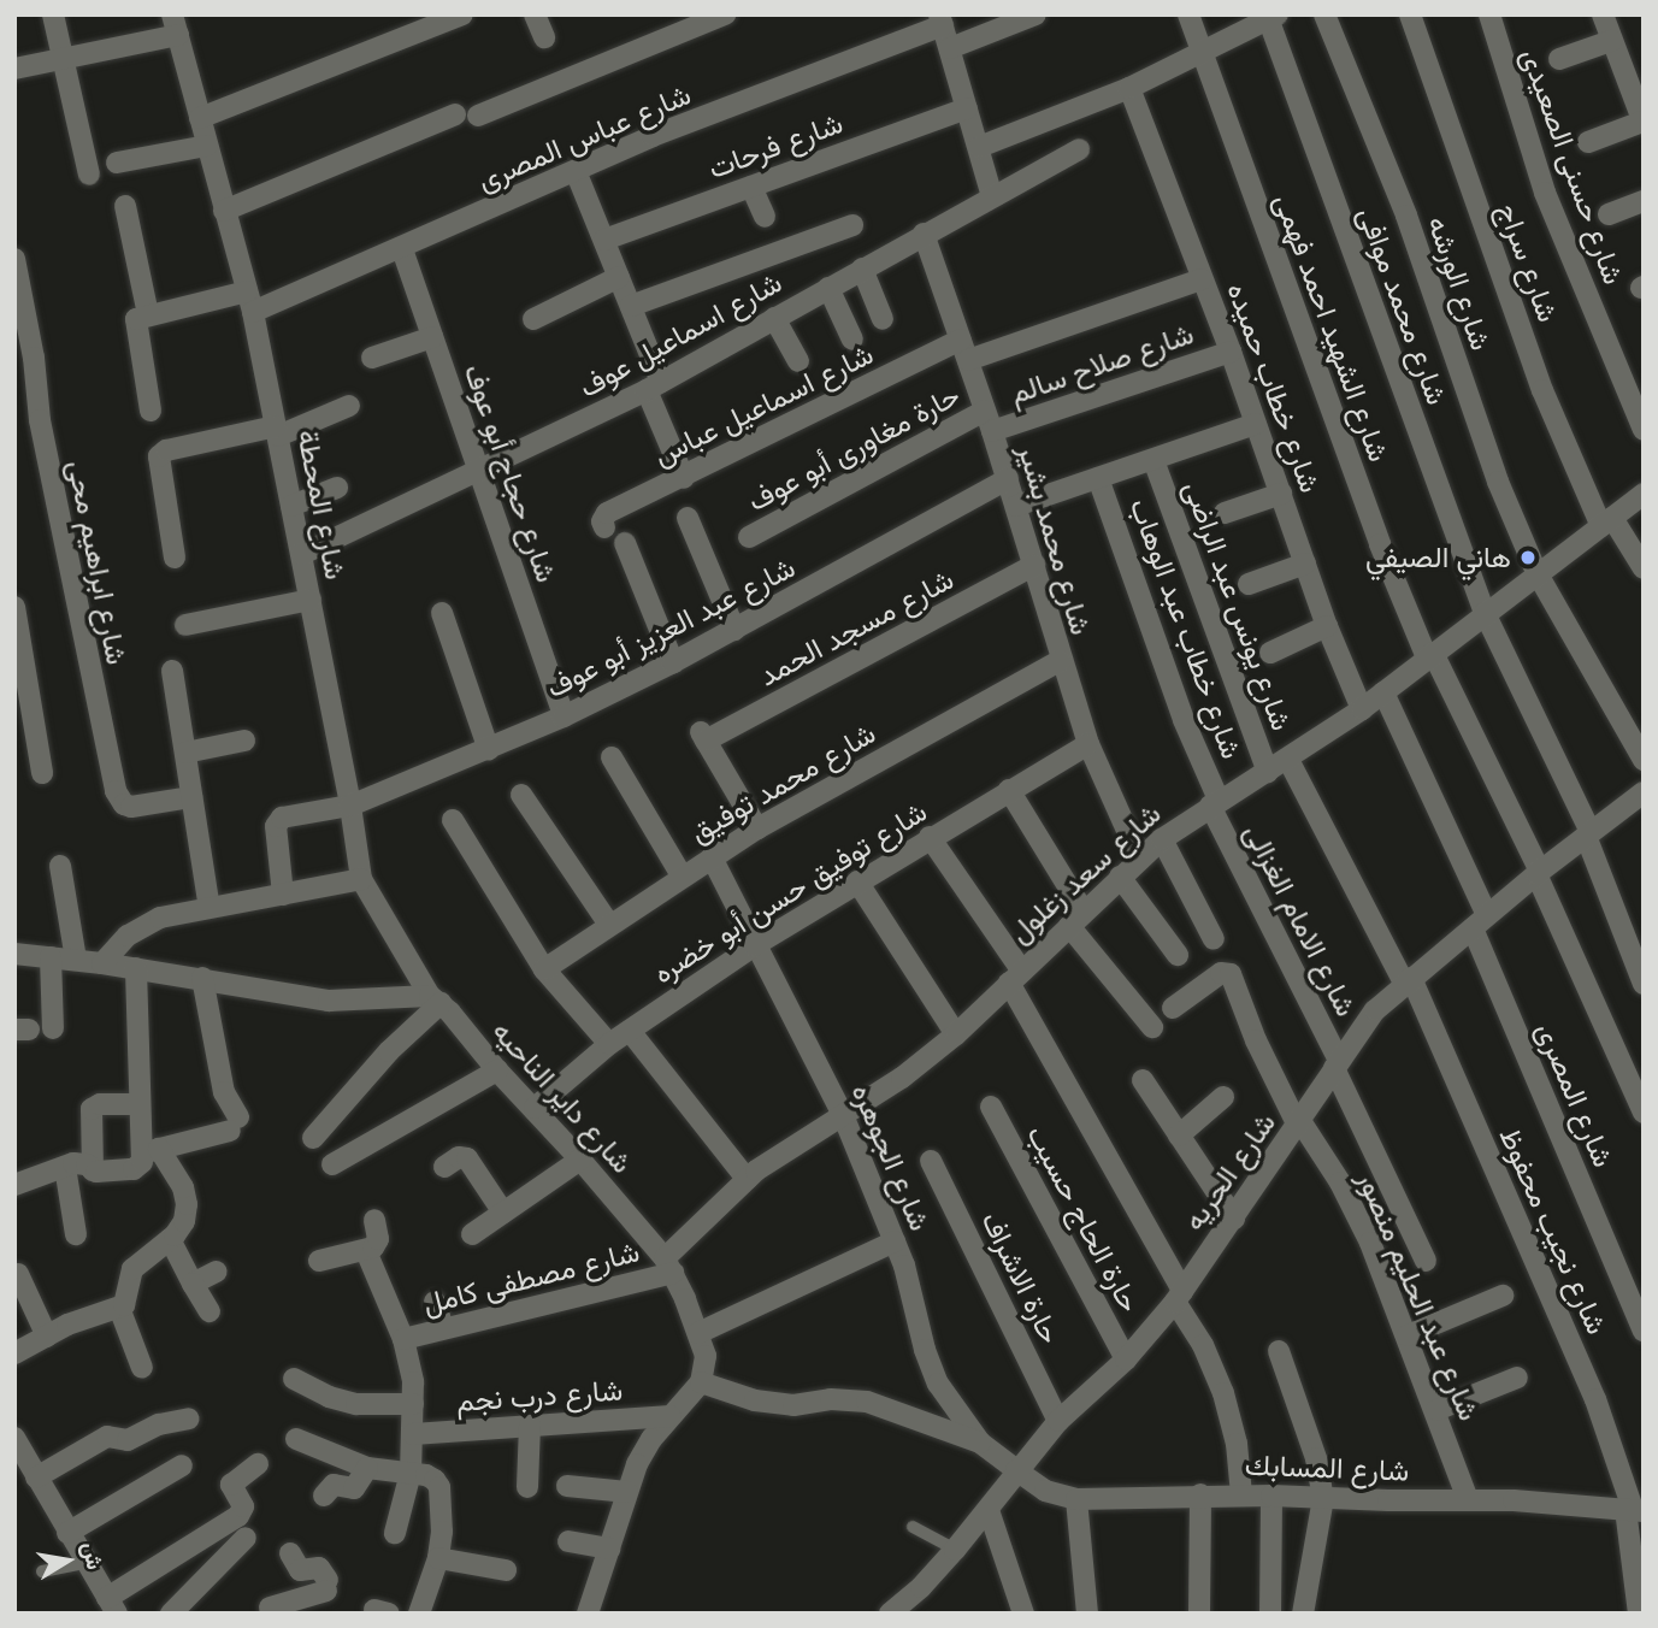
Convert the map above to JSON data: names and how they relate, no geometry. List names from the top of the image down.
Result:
{
  "streets": {
    "street": [
      "شارع عباس المصرى",
      "شارع فرحات",
      "شارع حسنى الصعيدى",
      "شارع سراج",
      "شارع الورشه",
      "شارع محمد موافى",
      "شارع الشهيد احمد فهمى",
      "شارع اسماعيل عوف",
      "شارع صلاح سالم",
      "شارع خطاب حميده",
      "شارع اسماعيل عباس",
      "حارة مغاورى أبو عوف",
      "شارع حجاج أبو عوف",
      "شارع المحطة",
      "شارع محمد بشير",
      "شارع ابراهيم محى",
      "شارع يونس عبد الراضى",
      "شارع عبد العزيز أبو عوف",
      "شارع مسجد الحمد",
      "شارع خطاب عبد الوهاب",
      "شارع محمد توفيق",
      "شارع سعد زغلول",
      "شارع توفيق حسن أبو خضره",
      "شارع الامام الغزالى",
      "شارع المصرى",
      "شارع داير الناحيه",
      "شارع الجوهره",
      "شارع الحريه",
      "حارة الحاج حسيب",
      "شارع نجيب محفوظ",
      "شارع مصطفى كامل",
      "حارة الاشراف",
      "شارع عبد الحليم منصور",
      "شارع درب نجم",
      "شارع المسابك"
    ]
  },
  "crossings": [
    ["شارع عباس المصرى", "شارع حجاج أبو عوف"],
    ["شارع عباس المصرى", "شارع المحطة"],
    ["شارع سراج", "شارع سعد زغلول"],
    ["شارع الورشه", "شارع سعد زغلول"],
    ["شارع محمد موافى", "شارع سعد زغلول"],
    ["شارع محمد موافى", "شارع الحريه"],
    ["شارع الشهيد احمد فهمى", "شارع سعد زغلول"],
    ["شارع الشهيد احمد فهمى", "شارع الحريه"],
    ["شارع اسماعيل عوف", "شارع حجاج أبو عوف"],
    ["شارع اسماعيل عوف", "شارع المحطة"],
    ["شارع اسماعيل عوف", "شارع محمد بشير"],
    ["شارع صلاح سالم", "شارع خطاب حميده"],
    ["شارع صلاح سالم", "حارة مغاورى أبو عوف"],
    ["شارع صلاح سالم", "شارع محمد بشير"],
    ["شارع خطاب حميده", "شارع اسماعيل عباس"],
    ["شارع خطاب حميده", "شارع سعد زغلول"],
    ["شارع اسماعيل عباس", "شارع محمد بشير"],
    ["حارة مغاورى أبو عوف", "شارع محمد بشير"],
    ["شارع حجاج أبو عوف", "شارع عبد العزيز أبو عوف"],
    ["شارع المحطة", "شارع عبد العزيز أبو عوف"],
    ["شارع المحطة", "شارع داير الناحيه"],
    ["شارع محمد بشير", "شارع عبد العزيز أبو عوف"],
    ["شارع محمد بشير", "شارع مسجد الحمد"],
    ["شارع محمد بشير", "شارع محمد توفيق"],
    ["شارع محمد بشير", "شارع سعد زغلول"],
    ["شارع محمد بشير", "شارع توفيق حسن أبو خضره"],
    ["شارع يونس عبد الراضى", "شارع سعد زغلول"],
    ["شارع مسجد الحمد", "شارع محمد توفيق"],
    ["شارع خطاب عبد الوهاب", "شارع سعد زغلول"],
    ["شارع خطاب عبد الوهاب", "شارع الامام الغزالى"],
    ["شارع محمد توفيق", "شارع الجوهره"],
    ["شارع سعد زغلول", "شارع الامام الغزالى"],
    ["شارع سعد زغلول", "شارع المصرى"],
    ["شارع سعد زغلول", "شارع داير الناحيه"],
    ["شارع سعد زغلول", "شارع الجوهره"],
    ["شارع سعد زغلول", "شارع نجيب محفوظ"],
    ["شارع سعد زغلول", "شارع مصطفى كامل"],
    ["شارع توفيق حسن أبو خضره", "شارع داير الناحيه"],
    ["شارع توفيق حسن أبو خضره", "شارع الجوهره"],
    ["شارع الامام الغزالى", "شارع الحريه"],
    ["شارع المصرى", "شارع الحريه"],
    ["شارع داير الناحيه", "شارع مصطفى كامل"],
    ["شارع الجوهره", "شارع الحريه"],
    ["شارع الجوهره", "شارع المسابك"],
    ["شارع الحريه", "حارة الحاج حسيب"],
    ["شارع الحريه", "شارع نجيب محفوظ"],
    ["شارع الحريه", "حارة الاشراف"],
    ["شارع الحريه", "شارع عبد الحليم منصور"],
    ["شارع الحريه", "شارع المسابك"],
    ["شارع نجيب محفوظ", "شارع المسابك"],
    ["شارع عبد الحليم منصور", "شارع المسابك"]
  ],
  "places": ["هاني الصيفي"],
  "north": "right"
}
